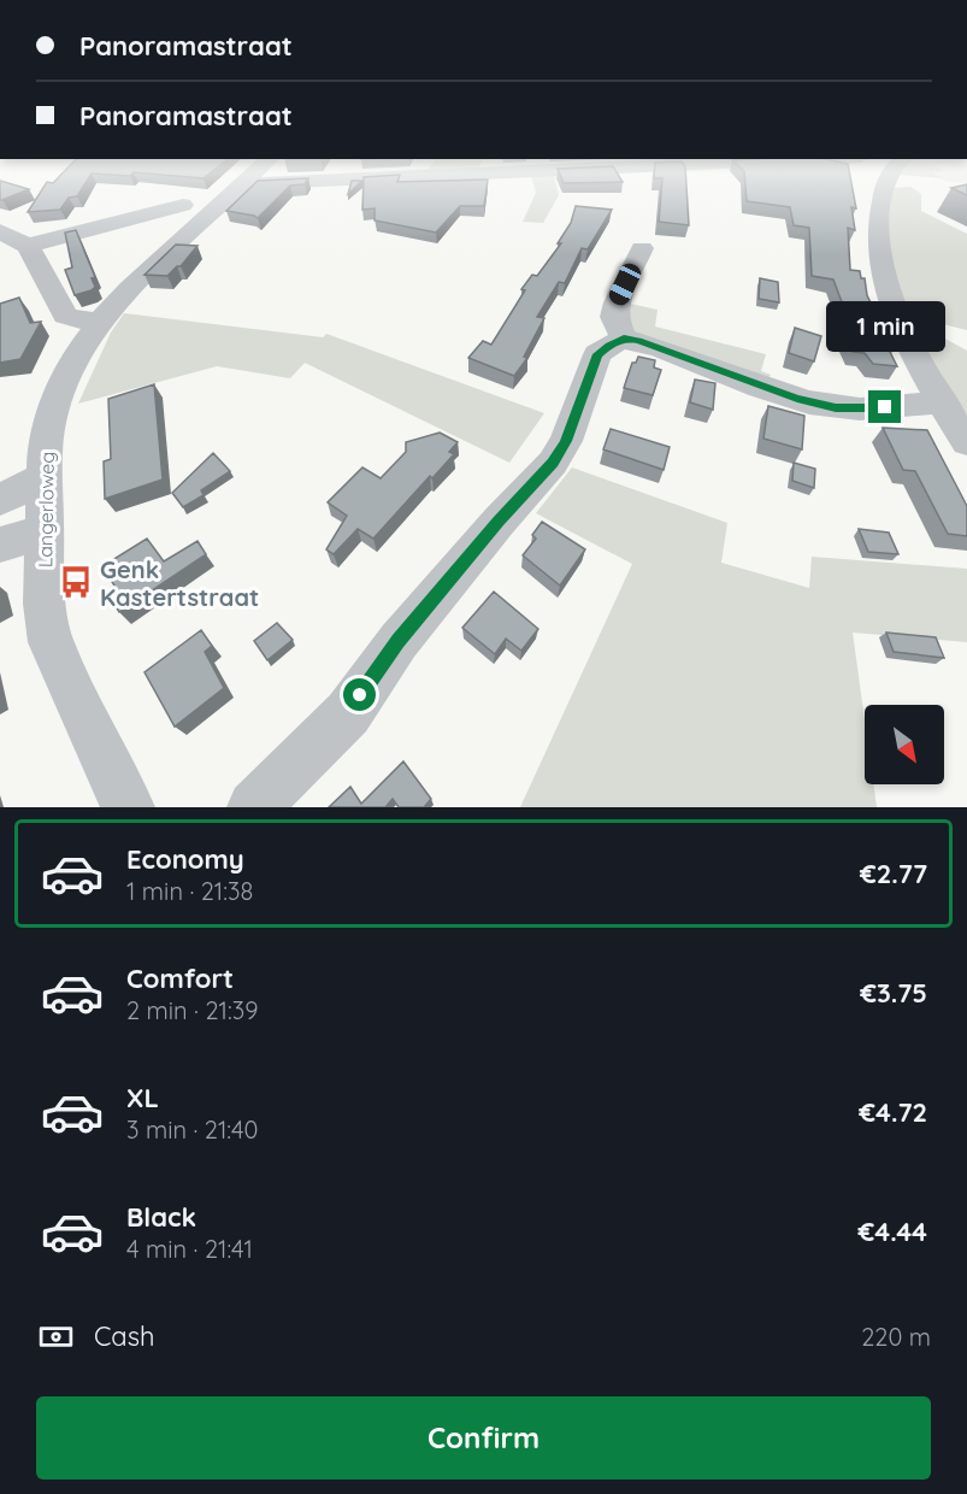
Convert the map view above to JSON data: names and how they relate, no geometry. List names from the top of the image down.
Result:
{
  "streets": {
    "street": ["Langerloweg"]
  },
  "places": {
    "bus stop": ["Genk Kastertstraat"]
  },
  "north": "bottom right",
  "page": {
    "banner": ["Panoramastraat", "Panoramastraat"],
    "bubble": "1 min",
    "list": [
      {
        "name": "Economy",
        "note": "1 min · 21:38",
        "value": "€2.77"
      },
      {
        "name": "Comfort",
        "note": "2 min · 21:39",
        "value": "€3.75"
      },
      {
        "name": "XL",
        "note": "3 min · 21:40",
        "value": "€4.72"
      },
      {
        "name": "Black",
        "note": "4 min · 21:41",
        "value": "€4.44"
      }
    ],
    "pay": ["Cash", "220 m"],
    "buttons": "Confirm"
  }
}
